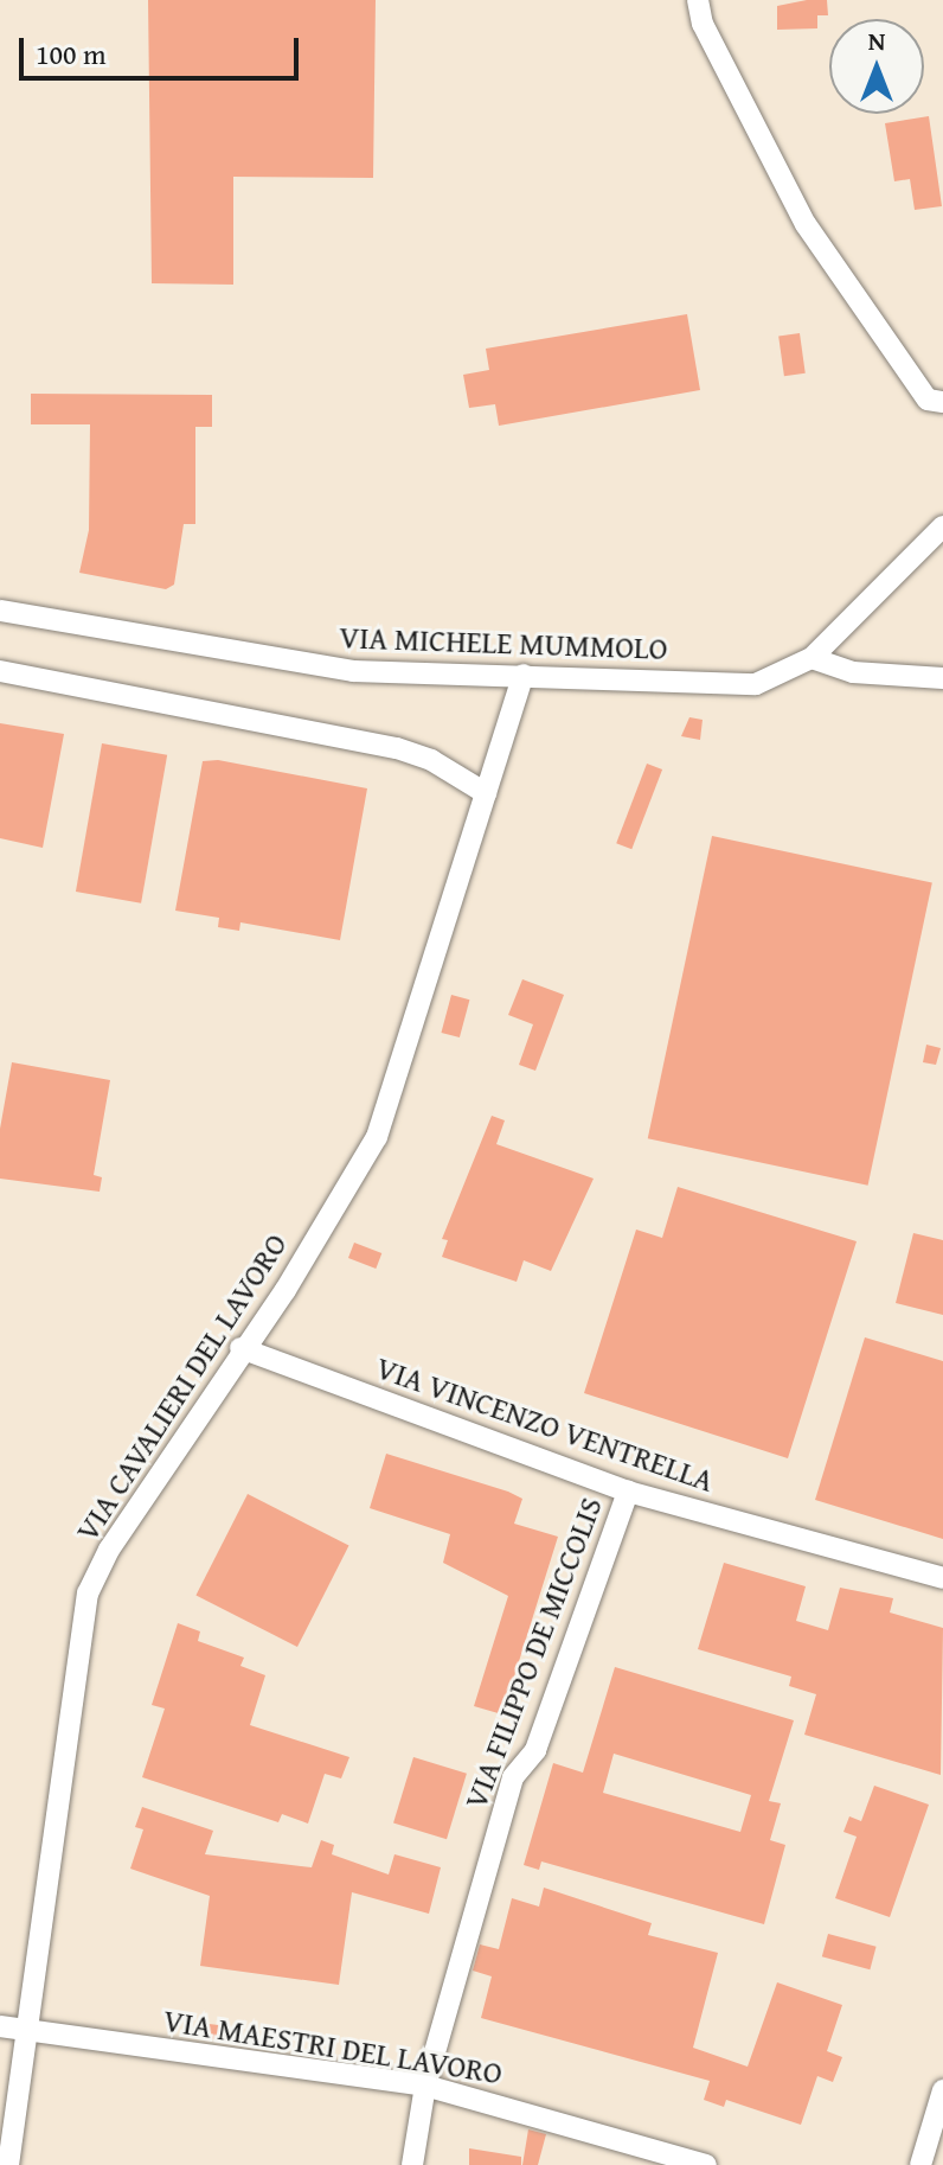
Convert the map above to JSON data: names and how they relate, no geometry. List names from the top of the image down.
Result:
{
  "streets": {
    "street": [
      "VIA MICHELE MUMMOLO",
      "VIA CAVALIERI DEL LAVORO",
      "VIA VINCENZO VENTRELLA",
      "VIA FILIPPO DE MICCOLIS",
      "VIA MAESTRI DEL LAVORO"
    ]
  },
  "crossings": [
    ["VIA MICHELE MUMMOLO", "VIA CAVALIERI DEL LAVORO"],
    ["VIA CAVALIERI DEL LAVORO", "VIA VINCENZO VENTRELLA"],
    ["VIA CAVALIERI DEL LAVORO", "VIA MAESTRI DEL LAVORO"],
    ["VIA VINCENZO VENTRELLA", "VIA FILIPPO DE MICCOLIS"],
    ["VIA FILIPPO DE MICCOLIS", "VIA MAESTRI DEL LAVORO"]
  ],
  "scale_bar": "100 m",
  "north": "top"
}
